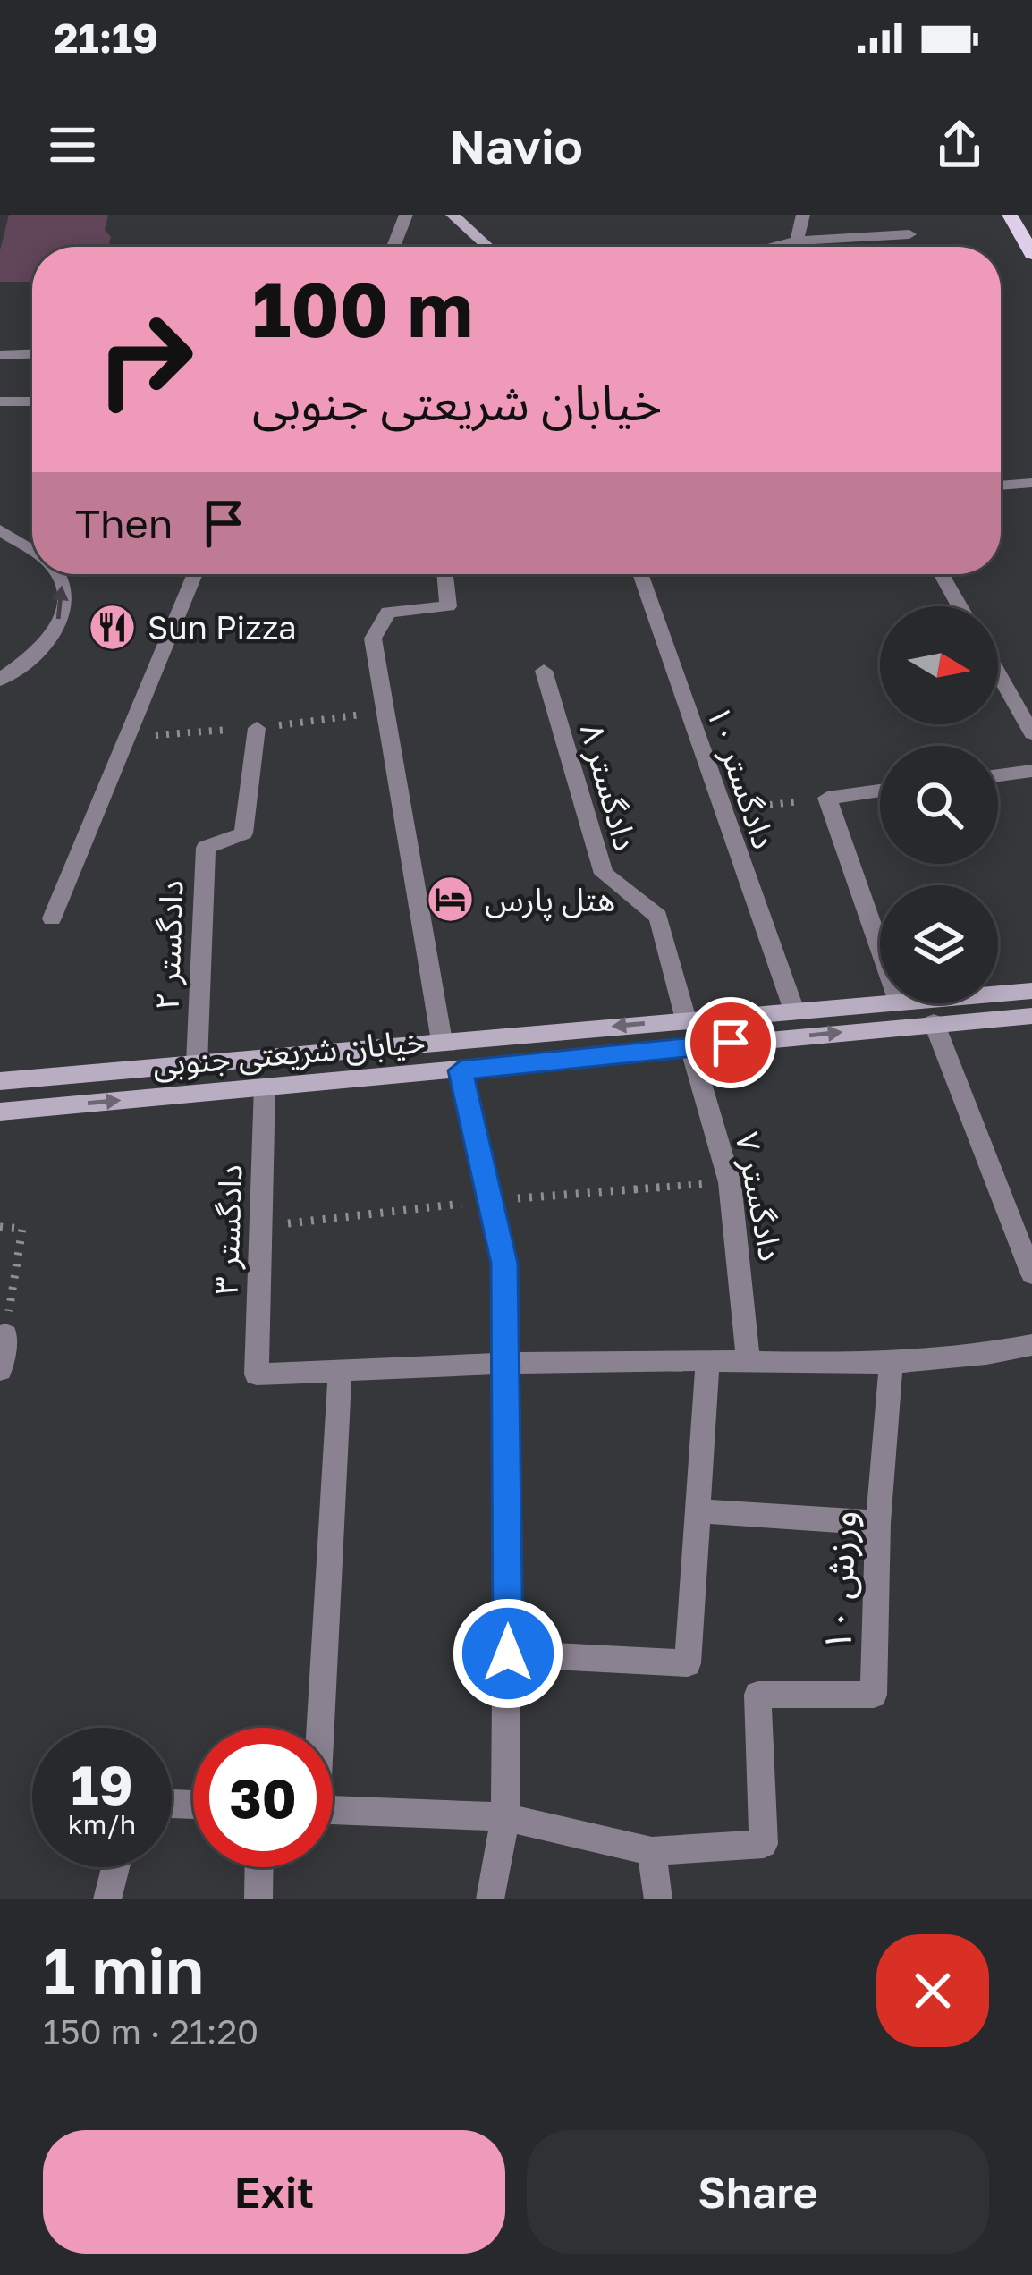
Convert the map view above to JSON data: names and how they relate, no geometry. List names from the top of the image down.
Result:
{
  "streets": {
    "main road": ["خیابان شریعتی جنوبی"],
    "street": [
      "دادگستر ۱۰",
      "دادگستر ۸",
      "دادگستر ۲",
      "دادگستر ۷",
      "دادگستر ۳",
      "ورزش ۱۰"
    ]
  },
  "crossings": [
    ["دادگستر ۱۰", "خیابان شریعتی جنوبی"],
    ["دادگستر ۸", "خیابان شریعتی جنوبی"],
    ["دادگستر ۲", "خیابان شریعتی جنوبی"],
    ["خیابان شریعتی جنوبی", "دادگستر ۷"],
    ["خیابان شریعتی جنوبی", "دادگستر ۳"]
  ],
  "places": {
    "restaurant": ["Sun Pizza"],
    "hotel": ["هتل پارس"]
  },
  "north": "right",
  "page": {
    "status": "21:19",
    "header": "Navio",
    "turn": ["100 m", "خیابان شریعتی جنوبی"],
    "then": "Then",
    "speed": "19 km/h",
    "limit": "30",
    "heading": ["1 min", "150 m · 21:20"],
    "buttons": ["Exit", "Share"]
  }
}
